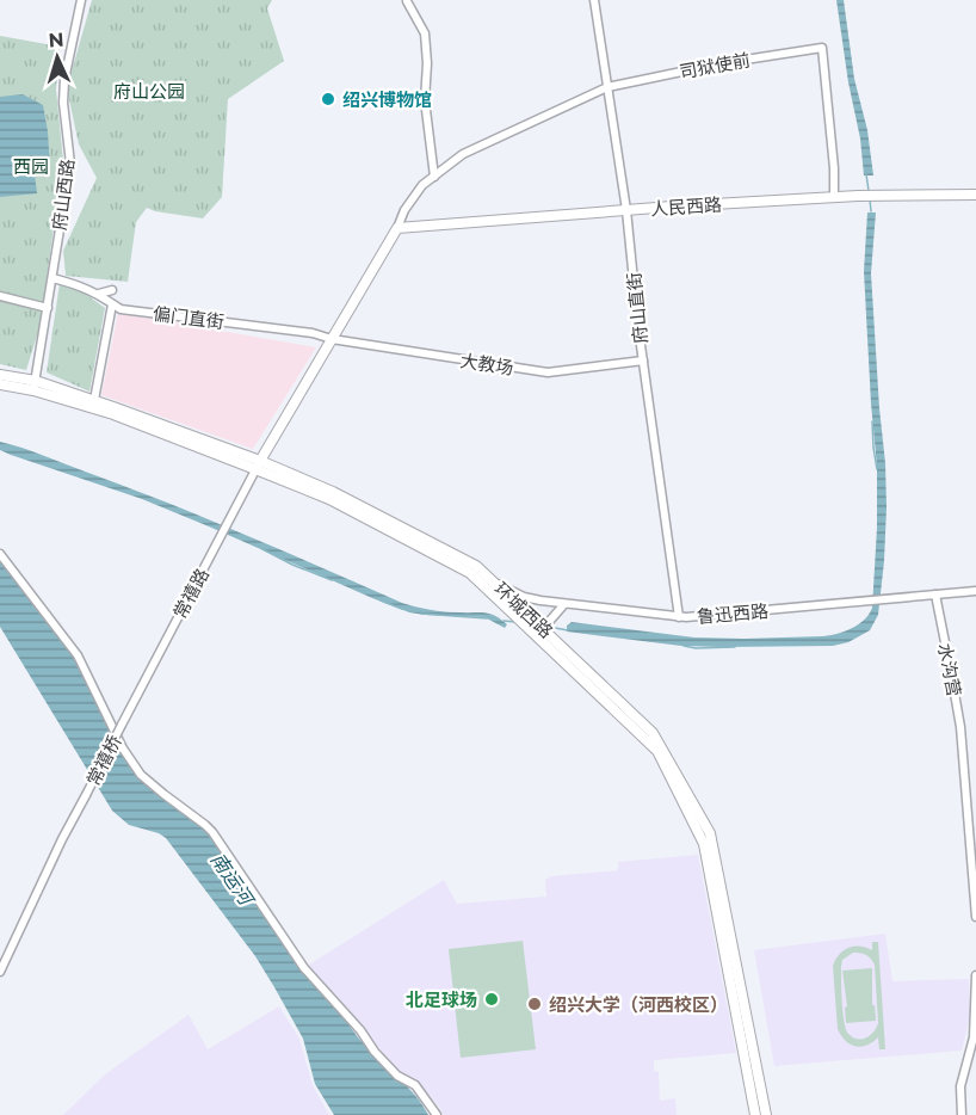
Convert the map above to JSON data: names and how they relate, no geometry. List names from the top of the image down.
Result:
{
  "streets": {
    "main road": ["人民西路", "环城西路"],
    "street": [
      "司狱使前",
      "府山西路",
      "府山直街",
      "偏门直街",
      "大教场",
      "常禧路",
      "鲁迅西路",
      "水沟营",
      "常禧桥"
    ]
  },
  "crossings": [
    ["司狱使前", "人民西路"],
    ["司狱使前", "府山直街"],
    ["府山西路", "偏门直街"],
    ["府山西路", "环城西路"],
    ["人民西路", "府山直街"],
    ["府山直街", "大教场"],
    ["府山直街", "鲁迅西路"],
    ["偏门直街", "大教场"],
    ["常禧路", "环城西路"],
    ["常禧路", "常禧桥"],
    ["环城西路", "鲁迅西路"],
    ["鲁迅西路", "水沟营"]
  ],
  "water": ["南运河"],
  "parks": ["府山公园", "西园"],
  "places": ["绍兴博物馆", "北足球场", "绍兴大学（河西校区）"],
  "north": "top"
}
